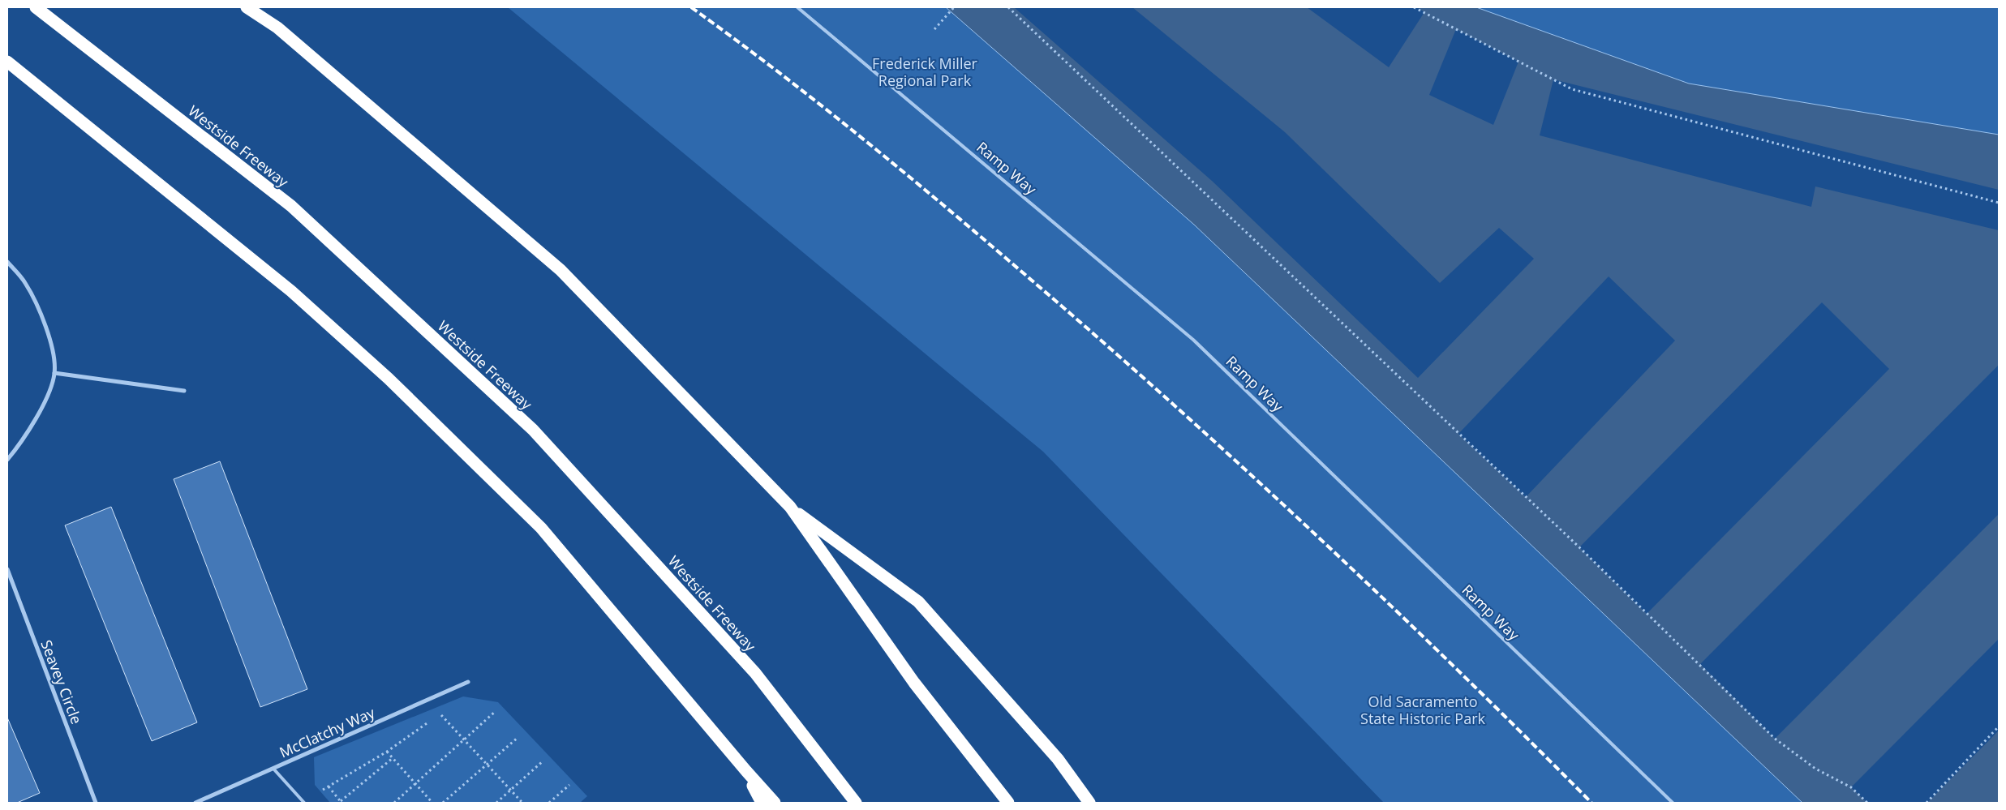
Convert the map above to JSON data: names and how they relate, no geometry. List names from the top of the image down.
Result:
{
  "streets": {
    "highway": ["Westside Freeway"],
    "street": ["Seavey Circle", "McClatchy Way"],
    "lane": ["Ramp Way"]
  },
  "parks": ["Frederick Miller Regional Park", "Old Sacramento State Historic Park"]
}
